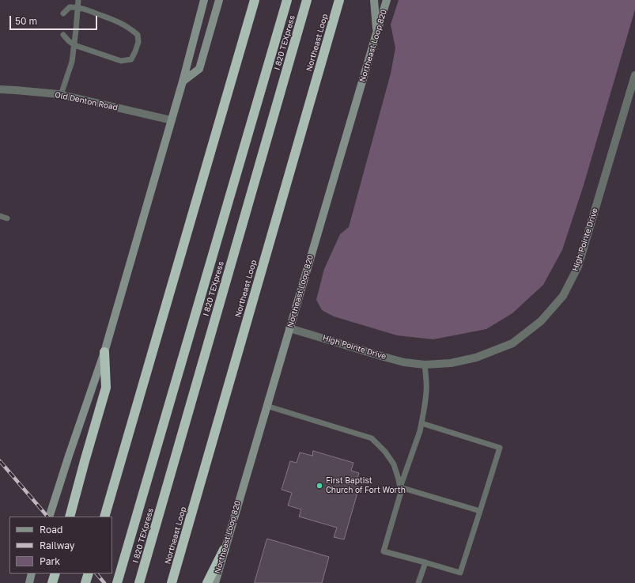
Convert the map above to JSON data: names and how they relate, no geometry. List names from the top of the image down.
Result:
{
  "streets": {
    "highway": ["I 820 TEXpress", "Northeast Loop"],
    "main road": ["Northeast Loop 820"],
    "street": ["Old Denton Road", "High Pointe Drive"]
  },
  "crossings": [
    ["Northeast Loop 820", "High Pointe Drive"]
  ],
  "places": ["First Baptist Church of Fort Worth"],
  "legend": ["Road", "Railway", "Park"],
  "scale_bar": "50 m"
}
